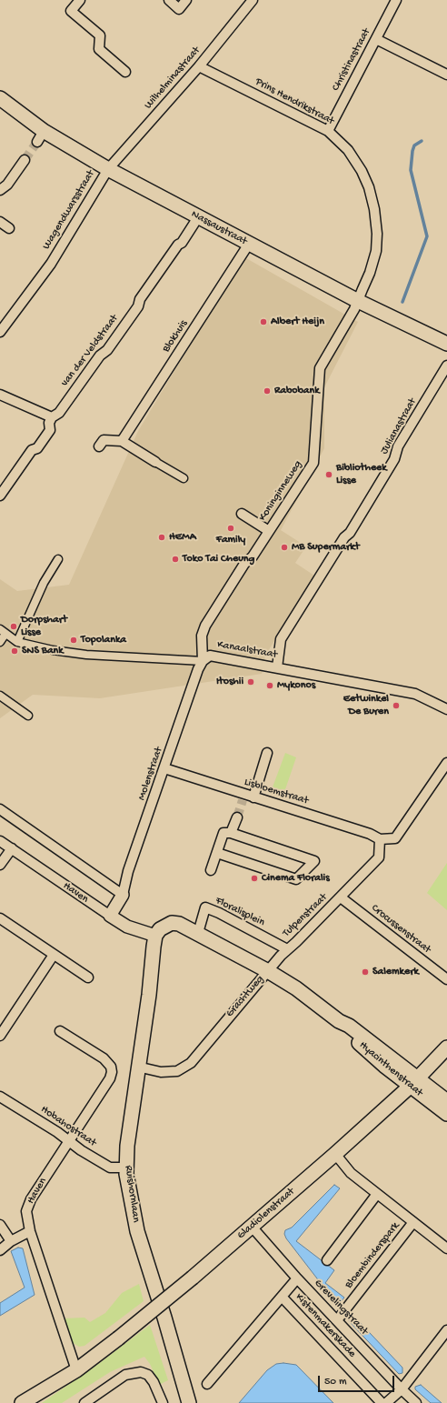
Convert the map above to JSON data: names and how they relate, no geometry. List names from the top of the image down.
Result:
{
  "streets": {
    "main road": [
      "Nassaustraat",
      "Grachtweg",
      "Hyacinthenstraat",
      "Ruishornlaan",
      "Gladiolenstraat"
    ],
    "street": [
      "Christinastraat",
      "Wilhelminastraat",
      "Prins Hendrikstraat",
      "Wagendwarsstraat",
      "Blokhuis",
      "van der Veldstraat",
      "Julianastraat",
      "Koninginneweg",
      "Kanaalstraat",
      "Molenstraat",
      "Lisbloemstraat",
      "Haven",
      "Floralisplein",
      "Tulpenstraat",
      "Crocussenstraat",
      "Hobahostraat",
      "Bloembinderspark",
      "Grevelingstraat",
      "Kistenmakerskade"
    ]
  },
  "crossings": [
    ["Christinastraat", "Prins Hendrikstraat"],
    ["Wilhelminastraat", "Prins Hendrikstraat"],
    ["Wilhelminastraat", "Wagendwarsstraat"],
    ["Wilhelminastraat", "Nassaustraat"],
    ["Prins Hendrikstraat", "Nassaustraat"],
    ["Prins Hendrikstraat", "Koninginneweg"],
    ["Wagendwarsstraat", "Nassaustraat"],
    ["Nassaustraat", "Blokhuis"],
    ["Nassaustraat", "van der Veldstraat"],
    ["Nassaustraat", "Koninginneweg"],
    ["Julianastraat", "Kanaalstraat"],
    ["Koninginneweg", "Kanaalstraat"],
    ["Koninginneweg", "Molenstraat"],
    ["Kanaalstraat", "Molenstraat"],
    ["Molenstraat", "Lisbloemstraat"],
    ["Lisbloemstraat", "Tulpenstraat"],
    ["Haven", "Grachtweg"],
    ["Haven", "Hobahostraat"],
    ["Haven", "Ruishornlaan"],
    ["Haven", "Gladiolenstraat"],
    ["Floralisplein", "Tulpenstraat"],
    ["Floralisplein", "Grachtweg"],
    ["Tulpenstraat", "Crocussenstraat"],
    ["Tulpenstraat", "Grachtweg"],
    ["Tulpenstraat", "Hyacinthenstraat"],
    ["Grachtweg", "Hyacinthenstraat"],
    ["Grachtweg", "Ruishornlaan"],
    ["Hyacinthenstraat", "Gladiolenstraat"],
    ["Hobahostraat", "Ruishornlaan"],
    ["Gladiolenstraat", "Bloembinderspark"],
    ["Gladiolenstraat", "Grevelingstraat"],
    ["Bloembinderspark", "Grevelingstraat"],
    ["Grevelingstraat", "Kistenmakerskade"]
  ],
  "places": [
    "Albert Heijn",
    "Rabobank",
    "Bibliotheek Lisse",
    "Family",
    "HEMA",
    "MB Supermarkt",
    "Toko Tai Cheung",
    "Dorpshart Lisse",
    "Topolanka",
    "SNS Bank",
    "Itoshii",
    "Mykonos",
    "Eetwinkel De Buren",
    "Cinema Floralis",
    "Salemkerk"
  ],
  "scale_bar": "50 m"
}
